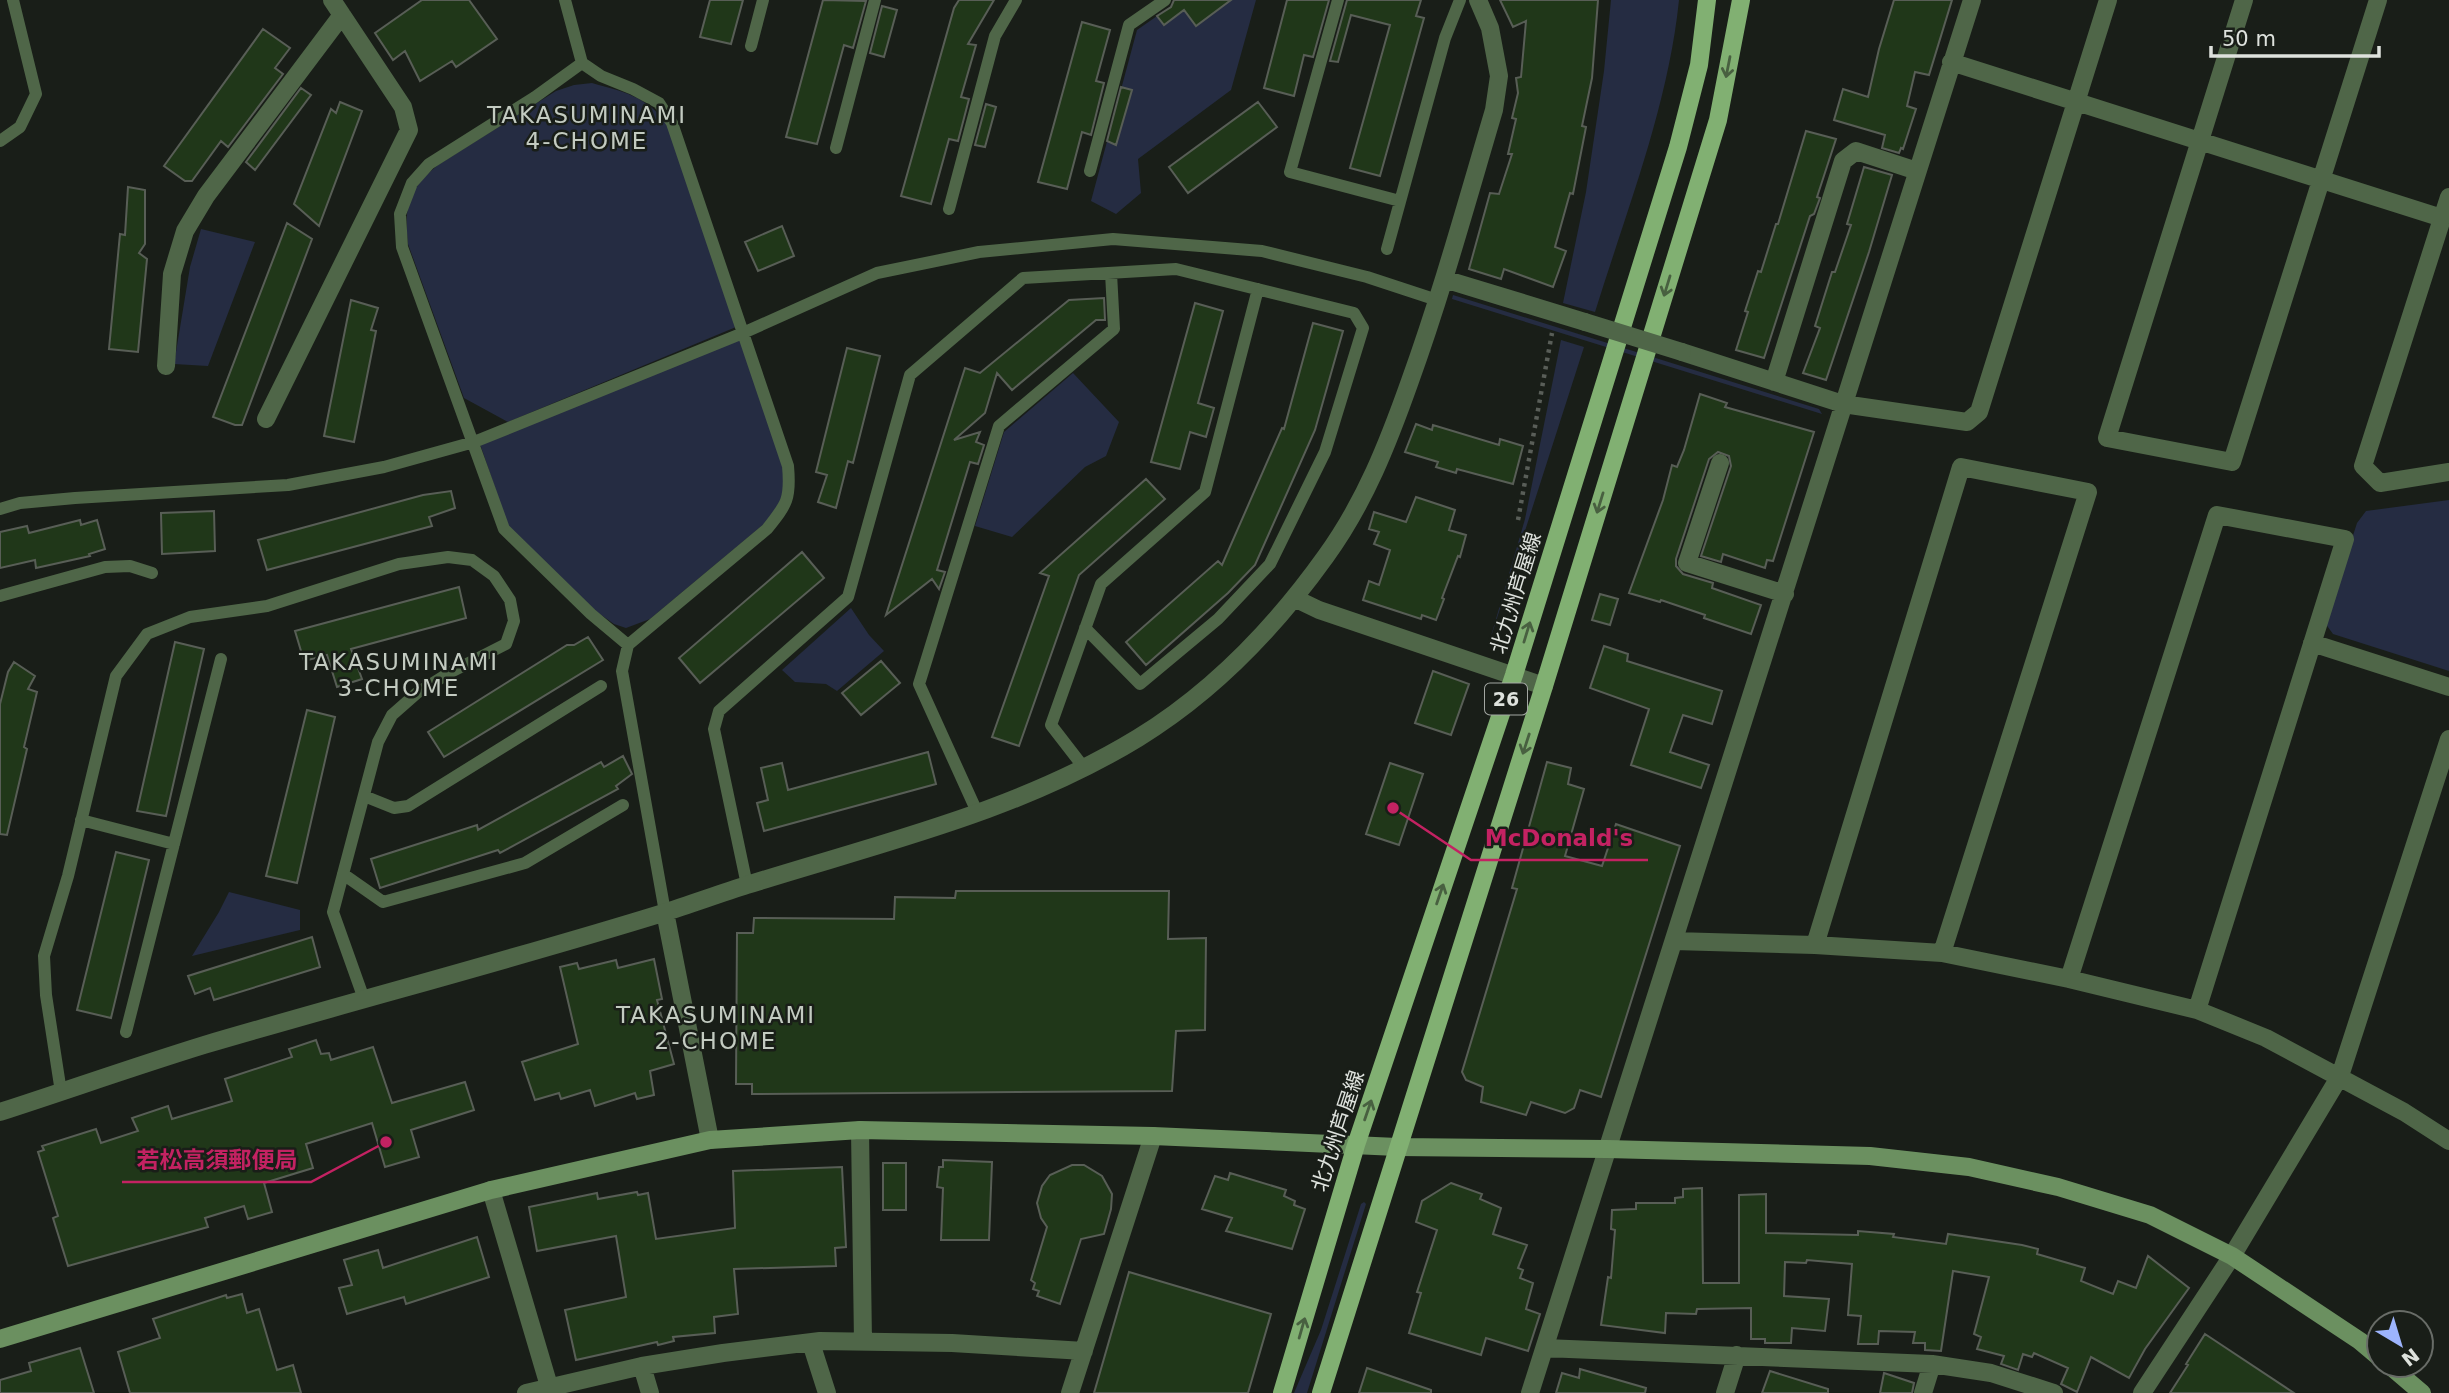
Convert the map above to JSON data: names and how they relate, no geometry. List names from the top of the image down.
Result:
{
  "streets": {
    "main road": ["北九州芦屋線", "26"]
  },
  "districts": ["TAKASUMINAMI 4-CHOME", "TAKASUMINAMI 3-CHOME", "TAKASUMINAMI 2-CHOME"],
  "places": ["McDonald's", "若松高須郵便局"],
  "scale_bar": "50 m",
  "north": "bottom right"
}
